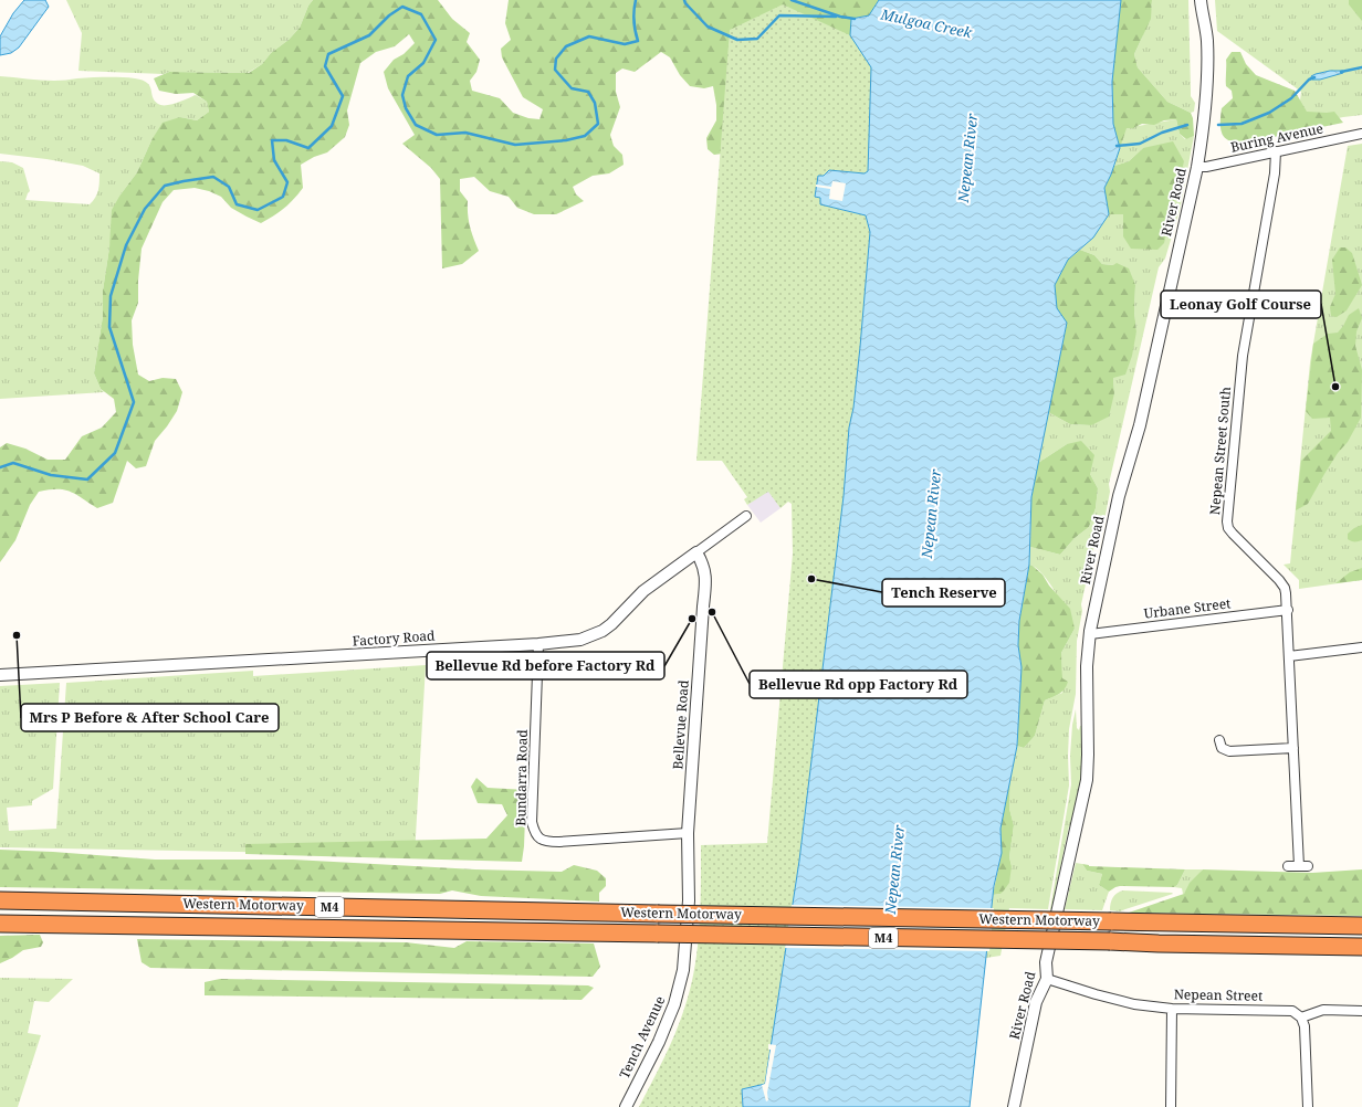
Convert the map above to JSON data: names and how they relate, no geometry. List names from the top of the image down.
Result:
{
  "streets": {
    "highway": ["Western Motorway", "M4"],
    "street": [
      "Buring Avenue",
      "River Road",
      "Nepean Street South",
      "Urbane Street",
      "Factory Road",
      "Bellevue Road",
      "Bundarra Road",
      "Nepean Street",
      "Tench Avenue"
    ]
  },
  "crossings": [
    ["Buring Avenue", "River Road"],
    ["Buring Avenue", "Nepean Street South"],
    ["River Road", "Urbane Street"],
    ["River Road", "Nepean Street"],
    ["Nepean Street South", "Urbane Street"],
    ["Factory Road", "Bellevue Road"],
    ["Factory Road", "Bundarra Road"],
    ["Bellevue Road", "Bundarra Road"],
    ["Bellevue Road", "Tench Avenue"]
  ],
  "water": ["Mulgoa Creek", "Nepean River"],
  "places": [
    "Leonay Golf Course",
    "Tench Reserve",
    "Bellevue Rd opp Factory Rd",
    "Bellevue Rd before Factory Rd",
    "Mrs P Before & After School Care"
  ]
}
